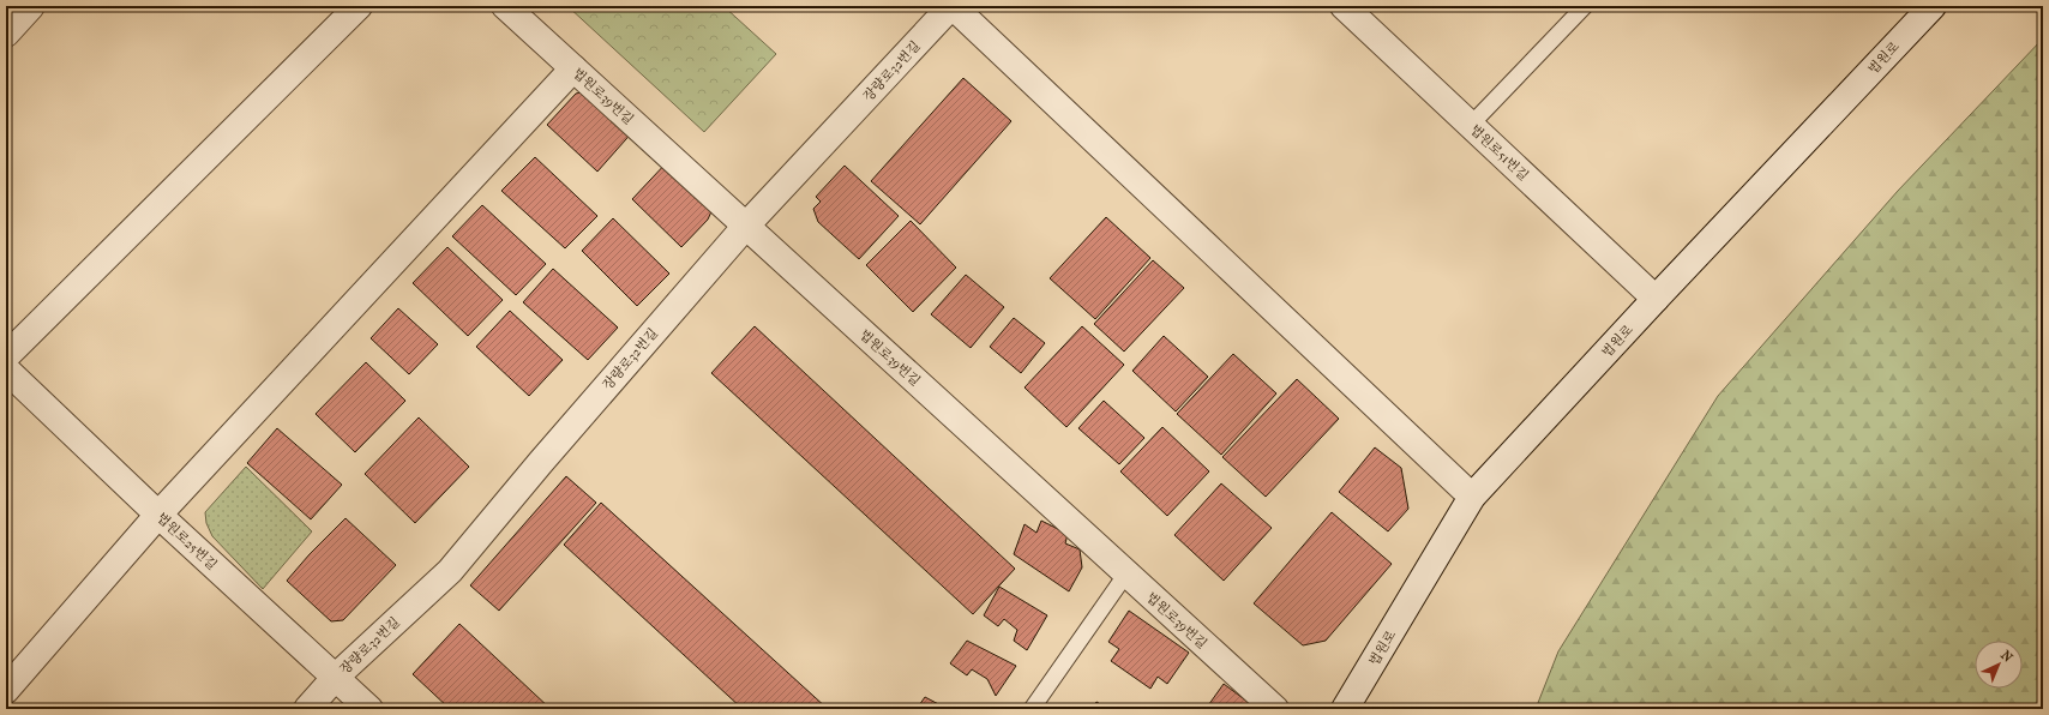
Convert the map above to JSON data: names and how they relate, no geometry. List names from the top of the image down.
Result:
{
  "streets": {
    "street": [
      "법원로",
      "장량로32번길",
      "법원로39번길",
      "법원로51번길",
      "법원로25번길"
    ]
  },
  "crossings": [
    ["법원로", "법원로51번길"],
    ["장량로32번길", "법원로39번길"],
    ["장량로32번길", "법원로25번길"]
  ],
  "north": "top right"
}
